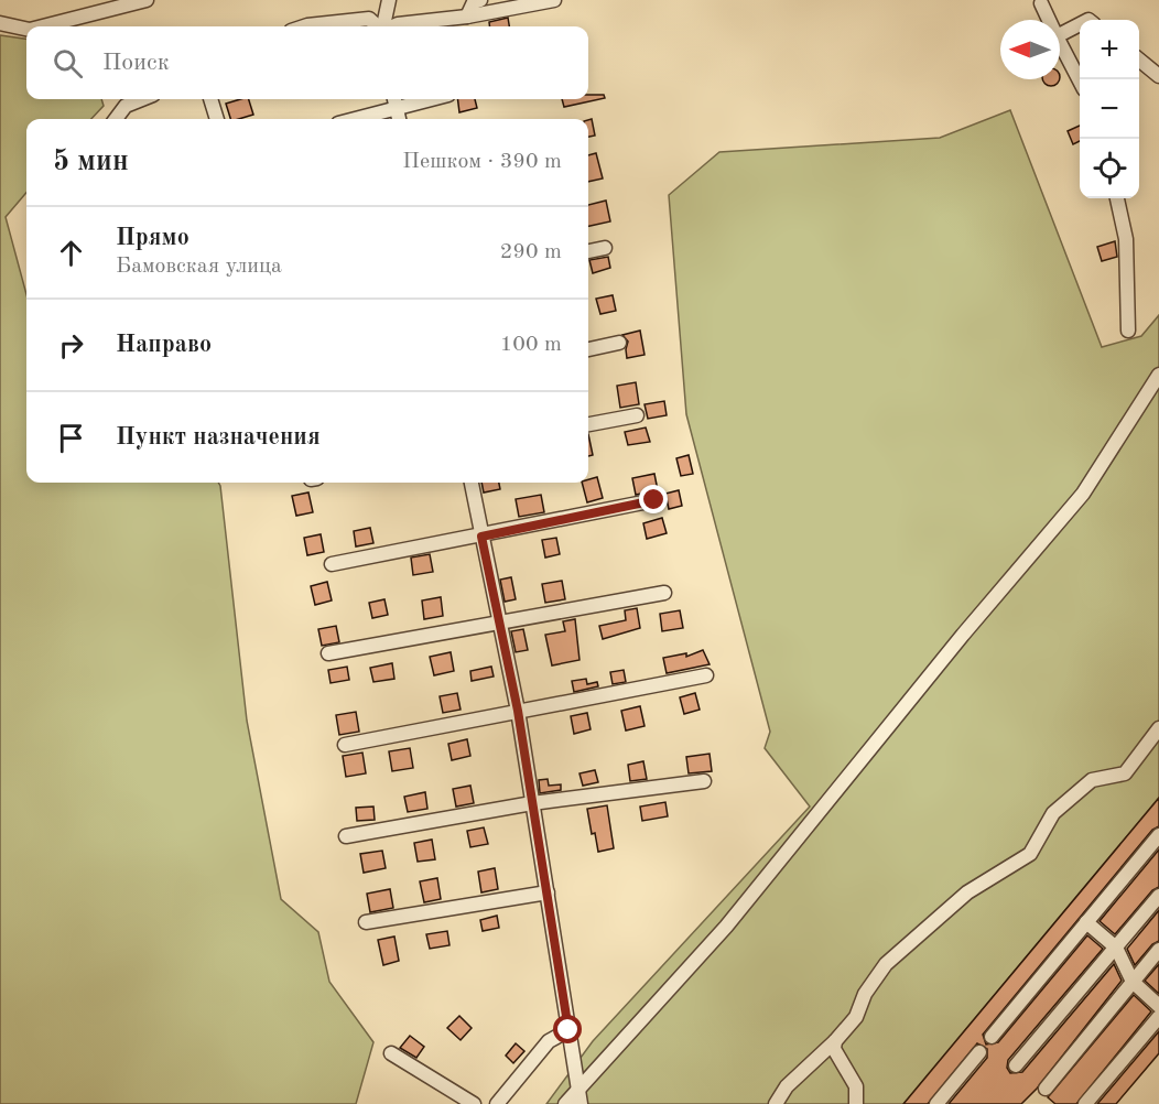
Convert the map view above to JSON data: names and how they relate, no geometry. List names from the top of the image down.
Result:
{
  "north": "left",
  "page": {
    "map_buttons": ["+", "−"],
    "search": "Поиск",
    "heading": ["5 мин", "Пешком · 390 m"],
    "list": [
      ["Прямо", "Бамовская улица", "290 m"],
      ["Направо", "100 m"],
      "Пункт назначения"
    ]
  }
}
